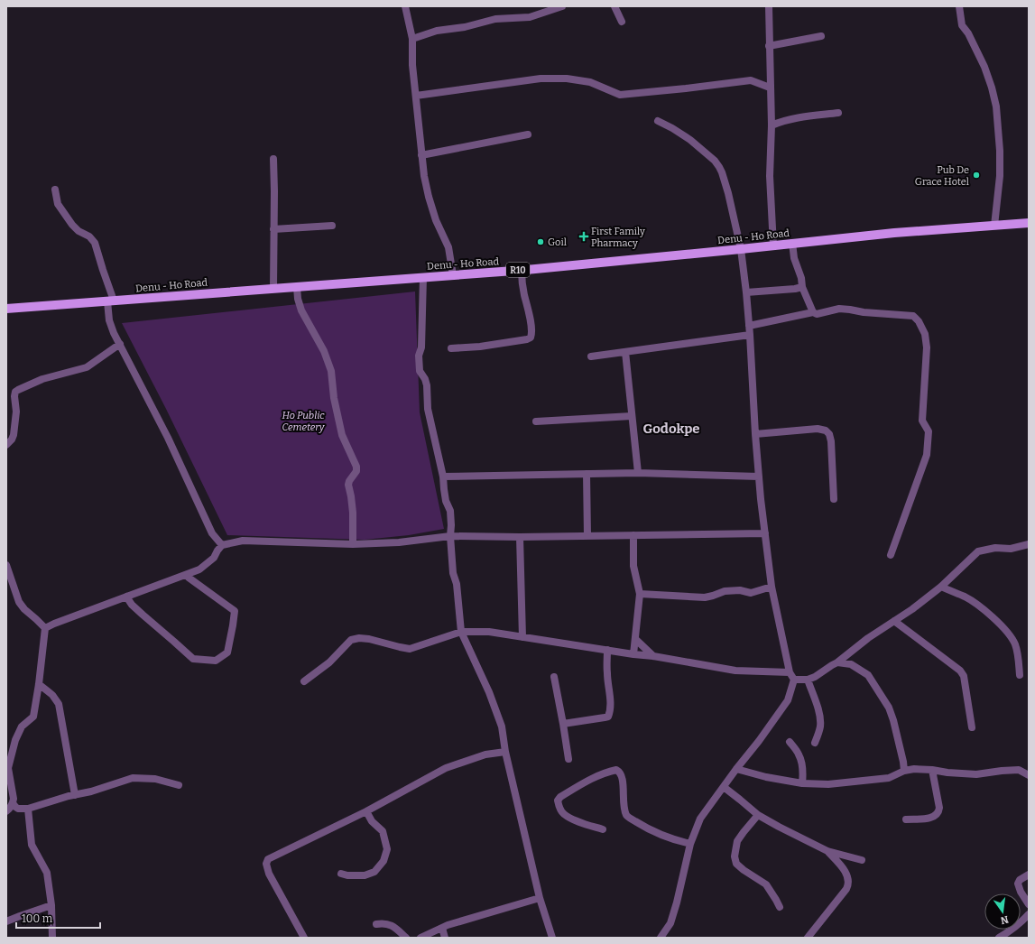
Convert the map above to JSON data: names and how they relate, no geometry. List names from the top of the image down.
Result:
{
  "streets": {
    "main road": ["Denu - Ho Road", "R10"]
  },
  "districts": ["Godokpe"],
  "parks": ["Ho Public Cemetery"],
  "places": {
    "other": ["Pub De Grace Hotel", "Goil"],
    "health": ["First Family Pharmacy"]
  },
  "scale_bar": "100 m",
  "north": "bottom"
}
